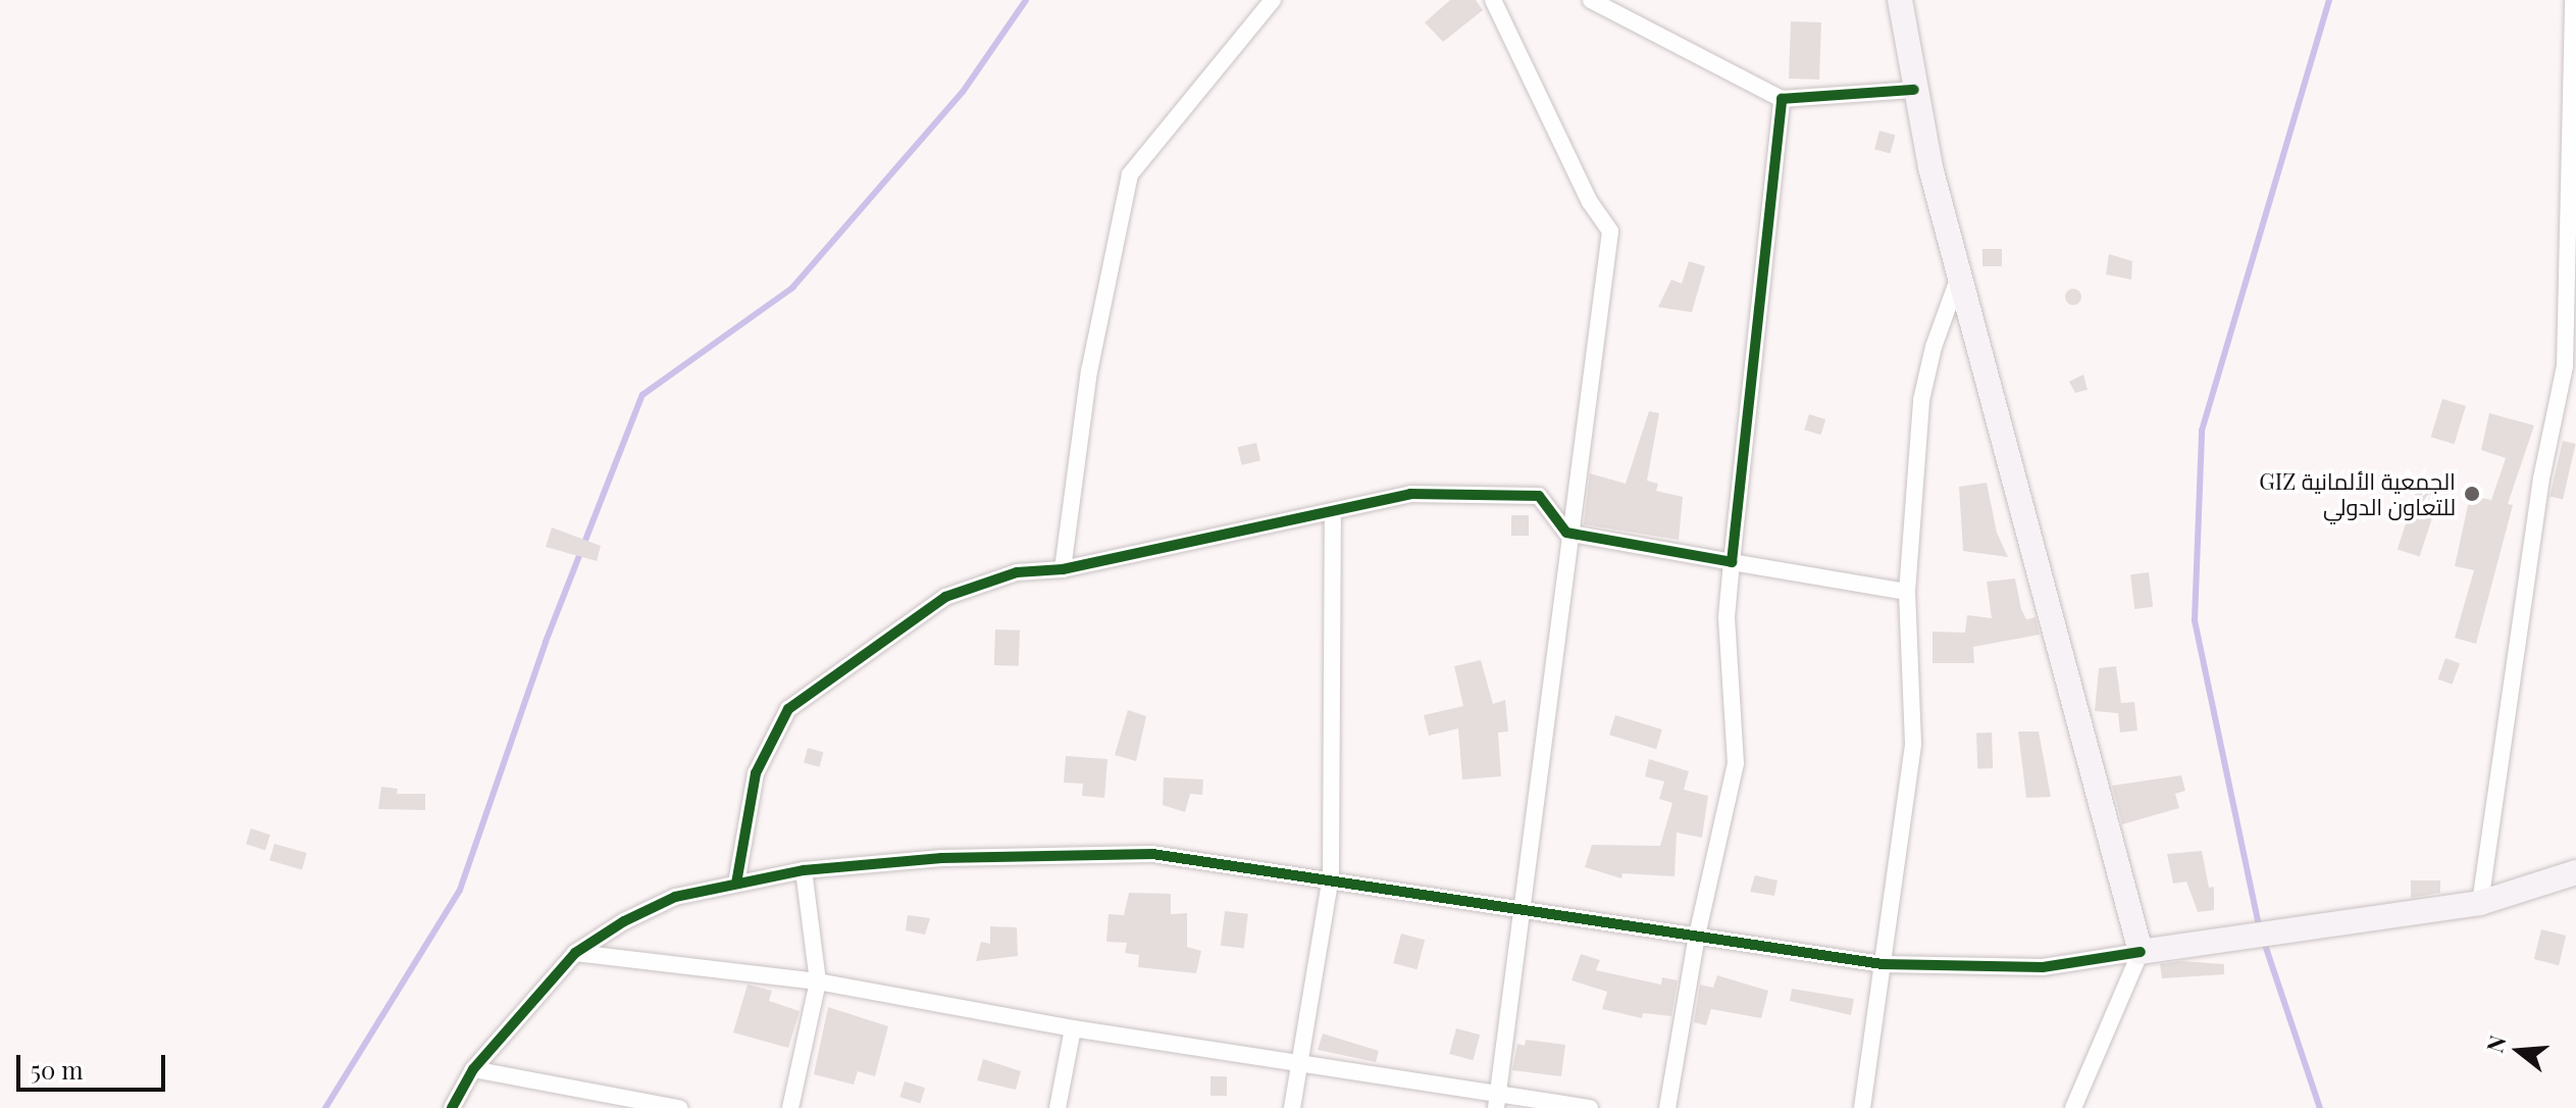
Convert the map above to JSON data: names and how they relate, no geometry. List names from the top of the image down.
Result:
{
  "places": ["GIZ الجمعية الألمانية للتعاون الدولي"],
  "scale_bar": "50 m",
  "north": "left"
}
